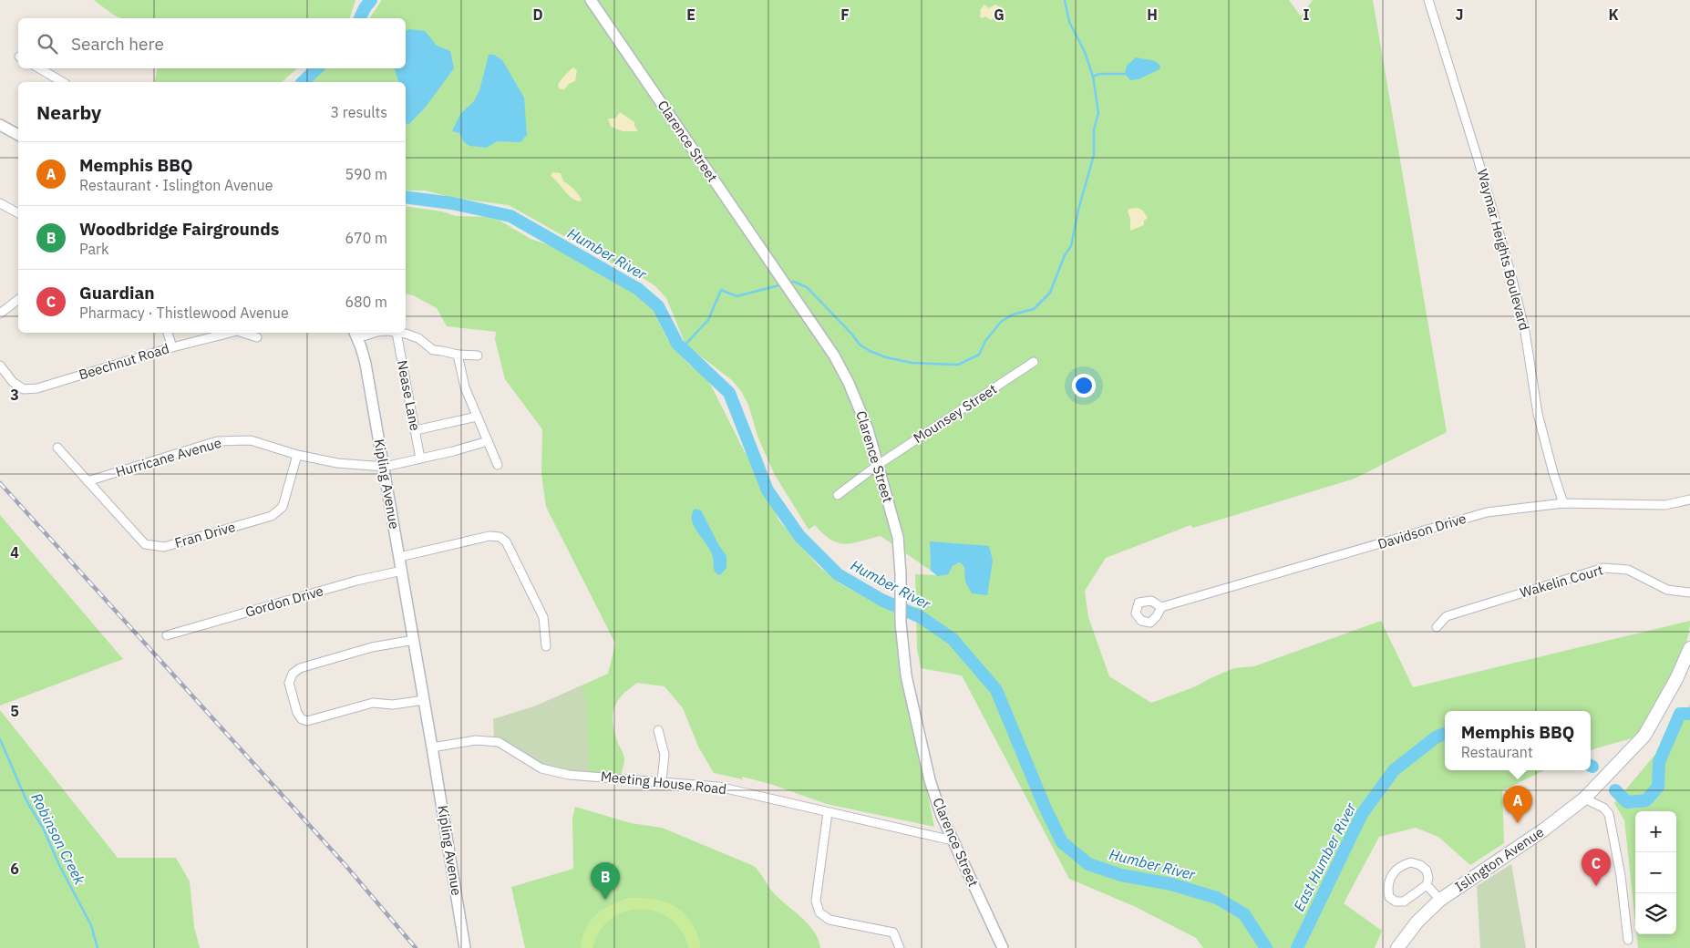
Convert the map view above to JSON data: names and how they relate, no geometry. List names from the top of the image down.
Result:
{
  "streets": {
    "main road": ["Islington Avenue"],
    "street": [
      "Clarence Street",
      "Waymar Heights Boulevard",
      "Beechnut Road",
      "Nease Lane",
      "Mounsey Street",
      "Hurricane Avenue",
      "Kipling Avenue",
      "Davidson Drive",
      "Fran Drive",
      "Wakelin Court",
      "Gordon Drive",
      "Meeting House Road"
    ]
  },
  "crossings": [
    ["Clarence Street", "Mounsey Street"],
    ["Clarence Street", "Meeting House Road"],
    ["Waymar Heights Boulevard", "Davidson Drive"],
    ["Nease Lane", "Hurricane Avenue"],
    ["Hurricane Avenue", "Kipling Avenue"],
    ["Hurricane Avenue", "Fran Drive"],
    ["Kipling Avenue", "Gordon Drive"],
    ["Kipling Avenue", "Meeting House Road"]
  ],
  "water": ["Humber River", "Robinson Creek", "East Humber River"],
  "page": {
    "search": "Search here",
    "heading": ["Nearby", "3 results"],
    "list": [
      {
        "mark": "A",
        "name": "Memphis BBQ",
        "note": "Restaurant · Islington Avenue",
        "value": "590 m"
      },
      {
        "mark": "B",
        "name": "Woodbridge Fairgrounds",
        "note": "Park",
        "value": "670 m"
      },
      {
        "mark": "C",
        "name": "Guardian",
        "note": "Pharmacy · Thistlewood Avenue",
        "value": "680 m"
      }
    ],
    "popup": ["Memphis BBQ", "Restaurant"],
    "pins": ["A", "C", "B"],
    "map_buttons": ["+", "−"]
  },
  "grid": {
    "columns": [
      "D",
      "E",
      "F",
      "G",
      "H",
      "I",
      "J",
      "K"
    ],
    "rows": [
      "3",
      "4",
      "5",
      "6"
    ]
  }
}
